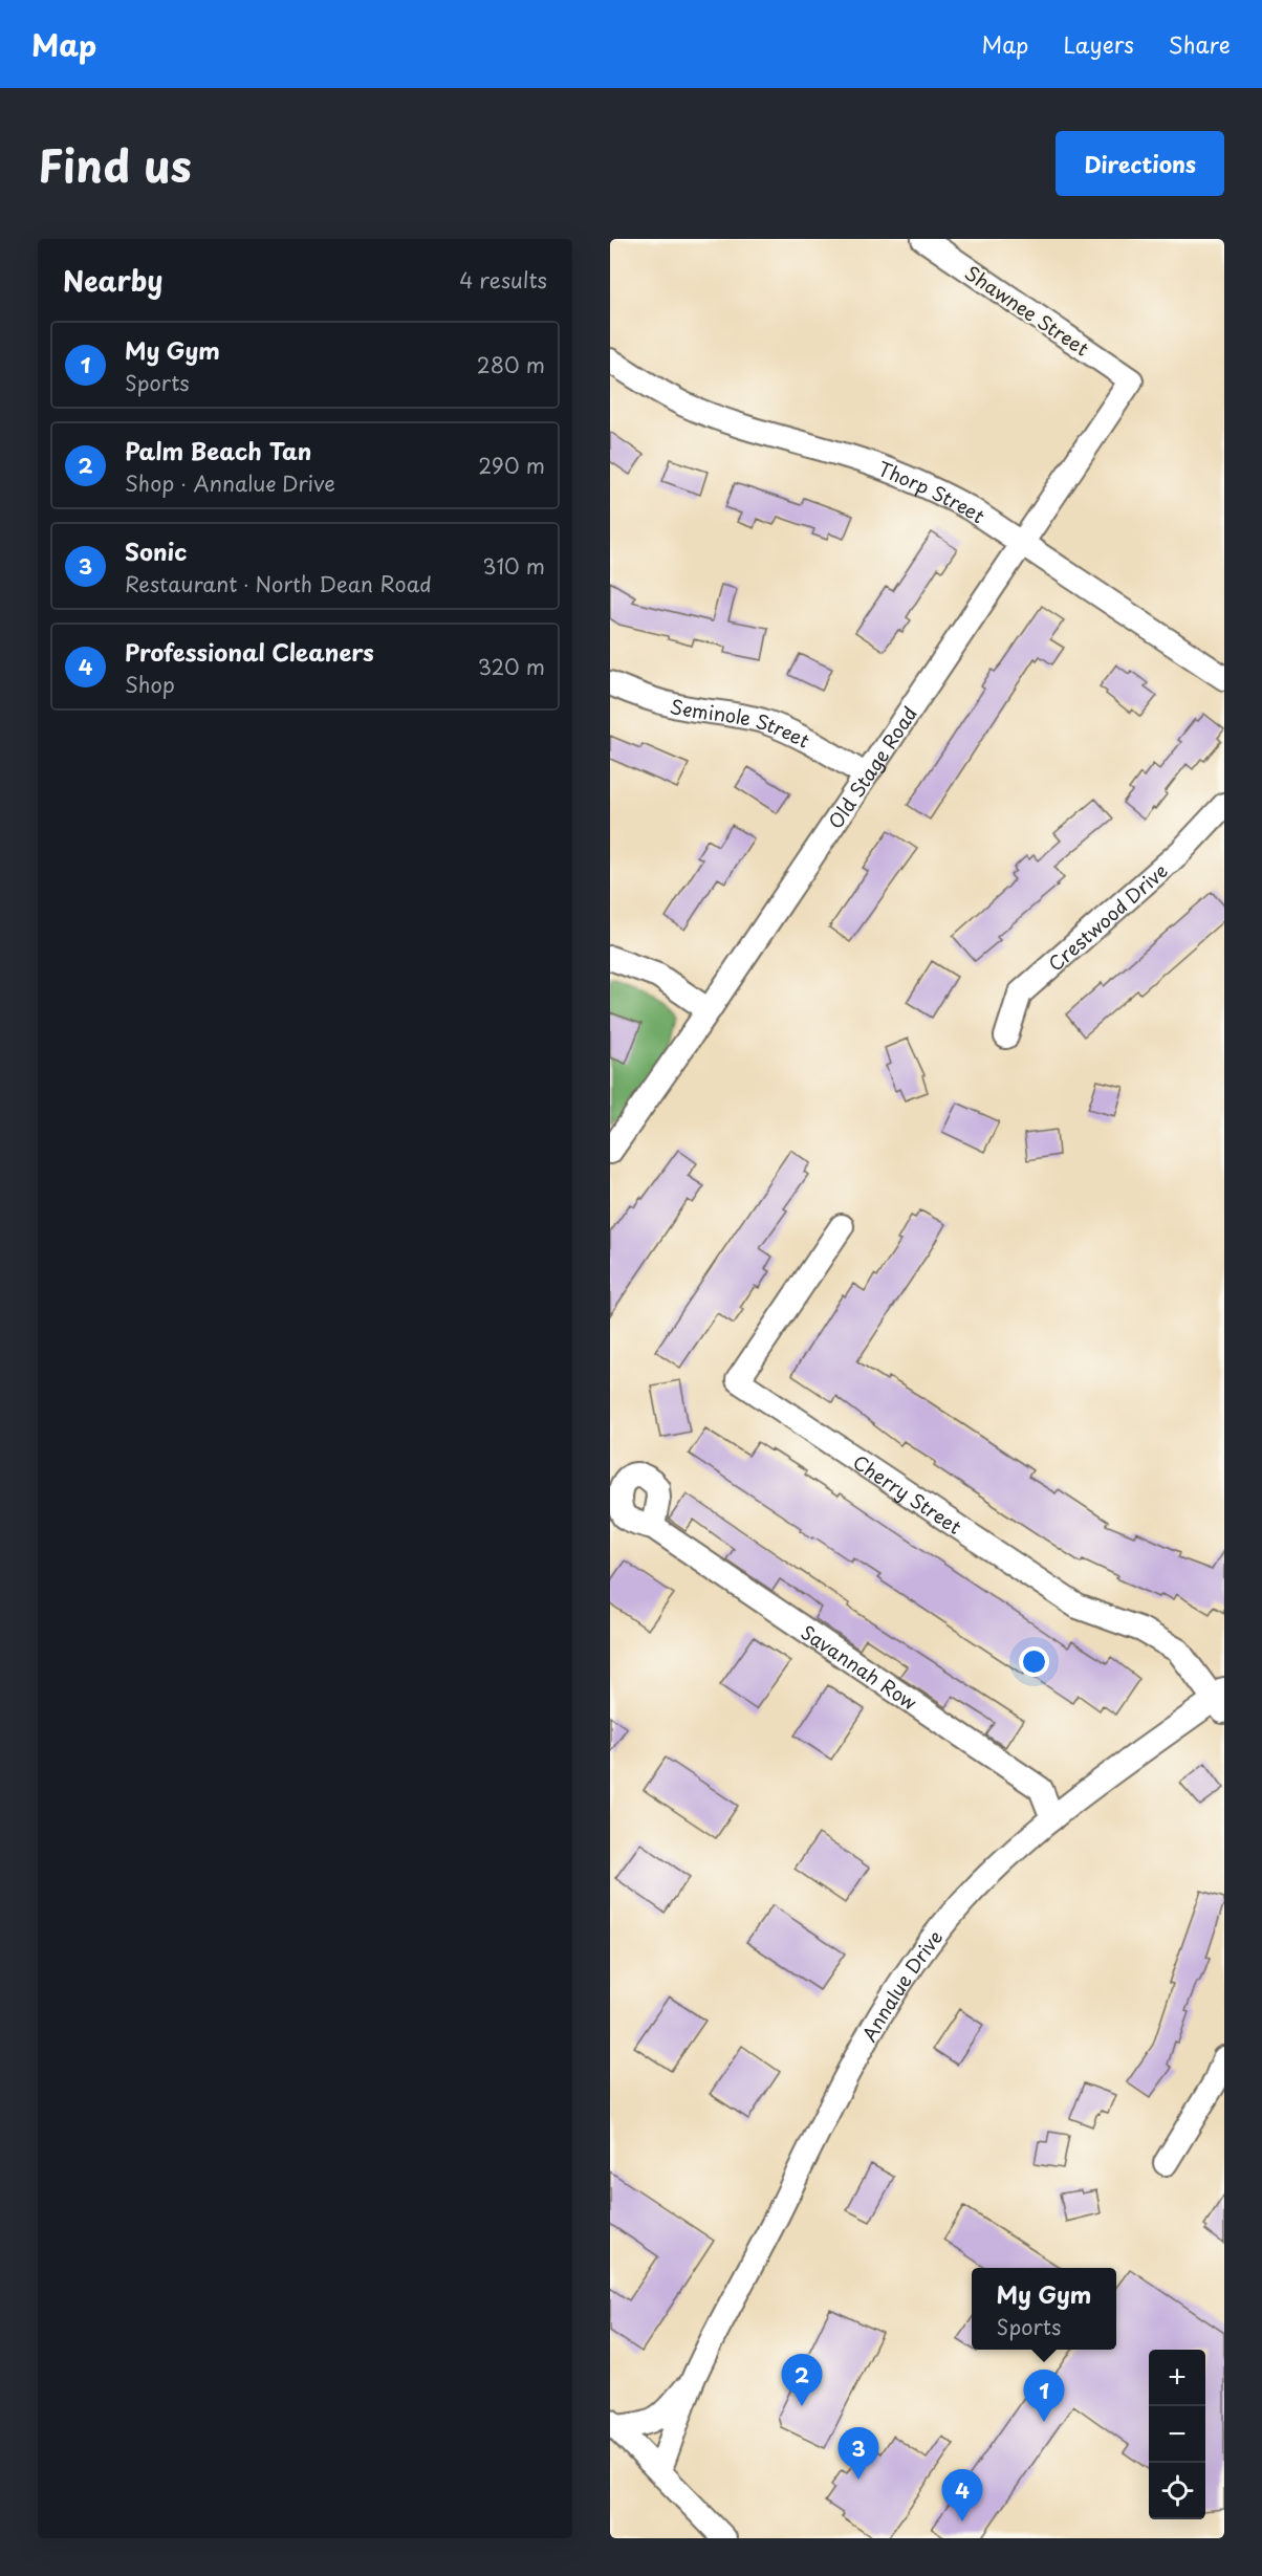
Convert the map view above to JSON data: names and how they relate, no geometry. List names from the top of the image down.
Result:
{
  "streets": {
    "street": [
      "Shawnee Street",
      "Thorp Street",
      "Seminole Street",
      "Old Stage Road",
      "Crestwood Drive",
      "Cherry Street",
      "Savannah Row",
      "Annalue Drive"
    ]
  },
  "crossings": [
    ["Shawnee Street", "Old Stage Road"],
    ["Thorp Street", "Old Stage Road"],
    ["Seminole Street", "Old Stage Road"],
    ["Cherry Street", "Annalue Drive"],
    ["Savannah Row", "Annalue Drive"]
  ],
  "page": {
    "header": "Map",
    "nav": ["Map", "Layers", "Share"],
    "title": "Find us",
    "buttons": "Directions",
    "heading": ["Nearby", "4 results"],
    "list": [
      {
        "mark": "1",
        "name": "My Gym",
        "note": "Sports",
        "value": "280 m"
      },
      {
        "mark": "2",
        "name": "Palm Beach Tan",
        "note": "Shop · Annalue Drive",
        "value": "290 m"
      },
      {
        "mark": "3",
        "name": "Sonic",
        "note": "Restaurant · North Dean Road",
        "value": "310 m"
      },
      {
        "mark": "4",
        "name": "Professional Cleaners",
        "note": "Shop",
        "value": "320 m"
      }
    ],
    "popup": ["My Gym", "Sports"],
    "map_buttons": ["+", "−"],
    "pins": [
      "2",
      "1",
      "3",
      "4"
    ]
  }
}
